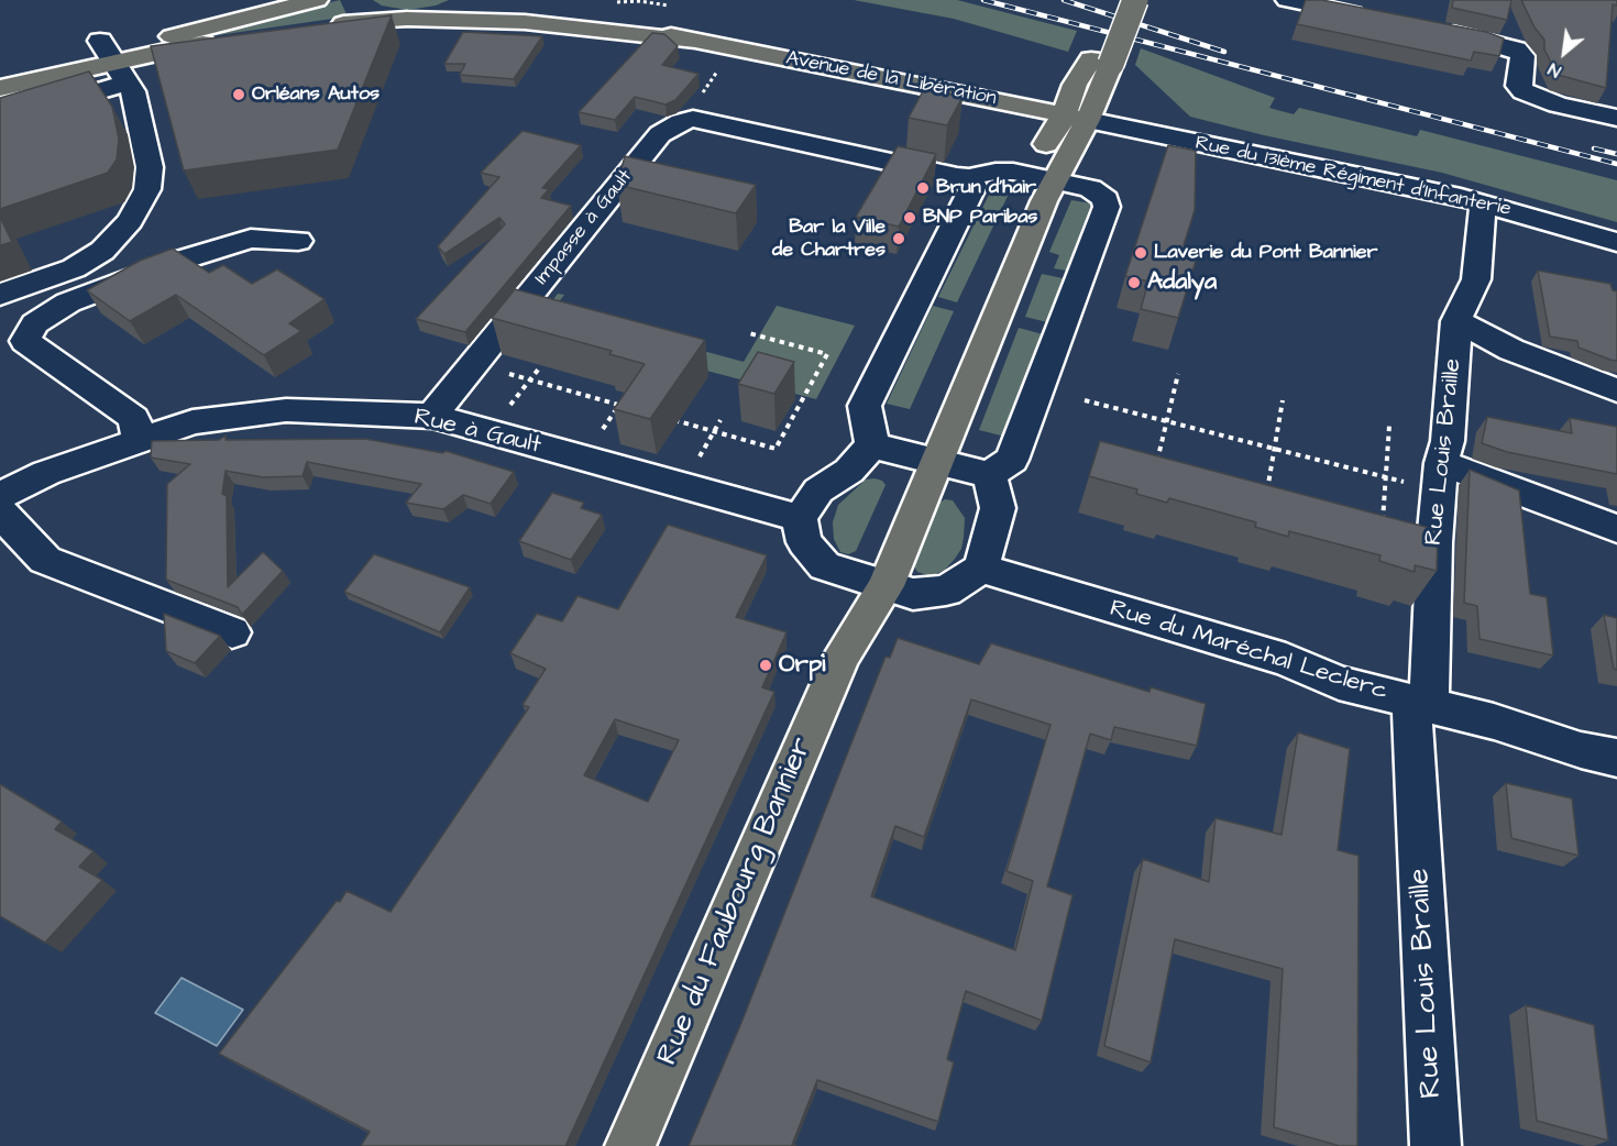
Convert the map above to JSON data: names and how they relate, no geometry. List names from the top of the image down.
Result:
{
  "streets": {
    "main road": ["Avenue de la Libération", "Rue du Faubourg Bannier"],
    "street": [
      "Rue du 131ème Régiment d'Infanterie",
      "Impasse à Gault",
      "Rue à Gault",
      "Rue Louis Braille",
      "Rue du Maréchal Leclerc"
    ]
  },
  "crossings": [
    ["Avenue de la Libération", "Rue du 131ème Régiment d'Infanterie"],
    ["Avenue de la Libération", "Rue du Faubourg Bannier"],
    ["Rue du 131ème Régiment d'Infanterie", "Rue Louis Braille"],
    ["Rue du 131ème Régiment d'Infanterie", "Rue du Faubourg Bannier"],
    ["Impasse à Gault", "Rue à Gault"],
    ["Rue Louis Braille", "Rue du Maréchal Leclerc"]
  ],
  "places": [
    "Orléans Autos",
    "Brun d'hair",
    "BNP Paribas",
    "Bar la Ville de Chartres",
    "Laverie du Pont Bannier",
    "Adalya",
    "Orpi"
  ],
  "north": "bottom left"
}
